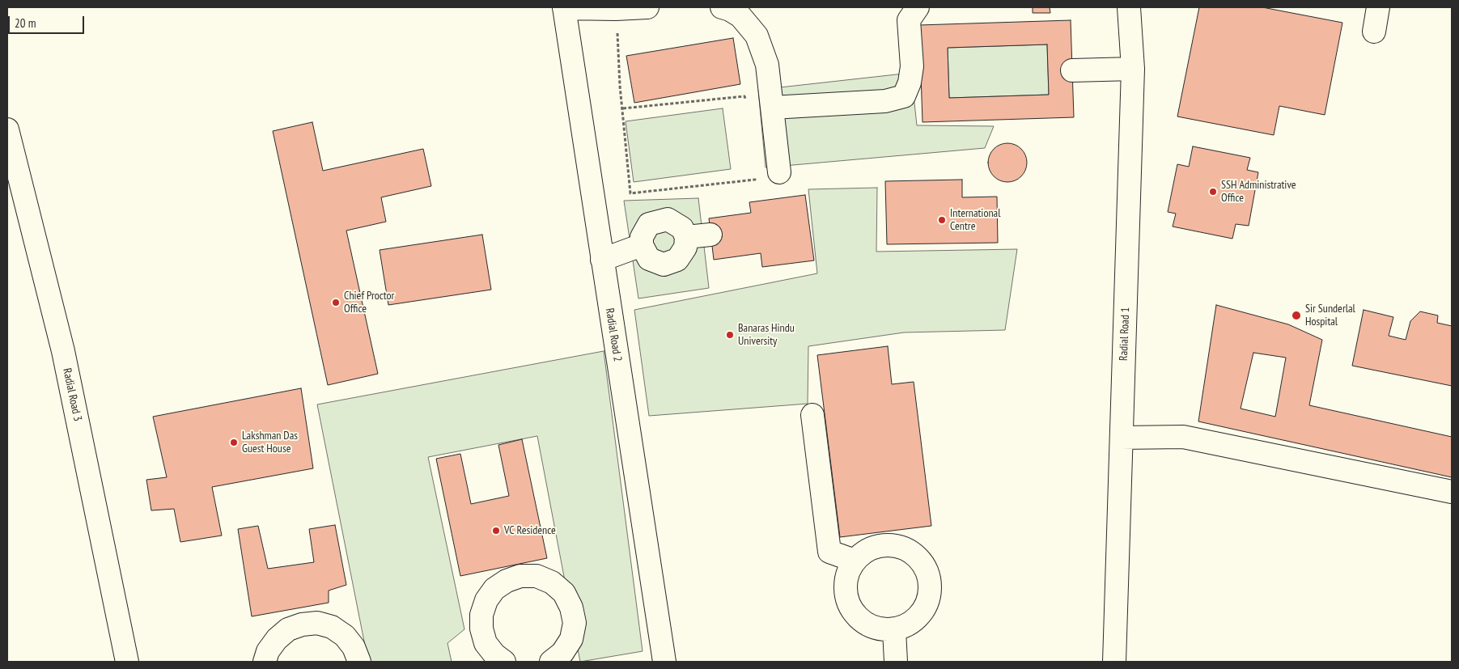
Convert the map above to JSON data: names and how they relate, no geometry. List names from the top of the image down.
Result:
{
  "streets": {
    "lane": ["Radial Road 1", "Radial Road 2", "Radial Road 3"]
  },
  "places": [
    "SSH Administrative Office",
    "International Centre",
    "Chief Proctor Office",
    "Sir Sunderlal Hospital",
    "Banaras Hindu University",
    "Lakshman Das Guest House",
    "VC Residence"
  ],
  "scale_bar": "20 m"
}
